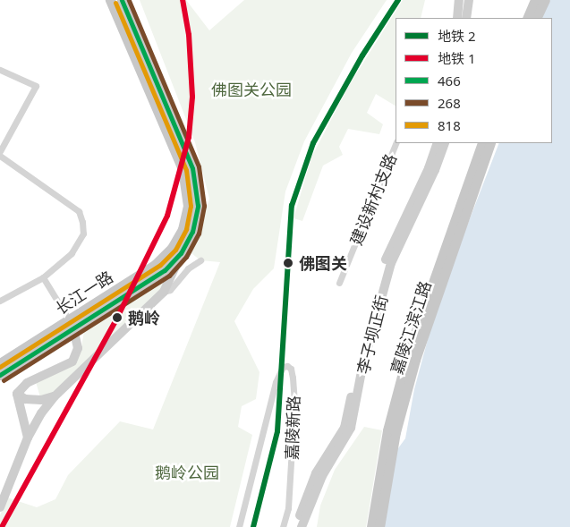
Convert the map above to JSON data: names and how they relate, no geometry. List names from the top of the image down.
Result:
{
  "streets": {
    "main road": ["长江一路", "嘉陵江滨江路", "李子坝正街"],
    "street": ["建设新村支路", "嘉陵新路"]
  },
  "parks": ["佛图关公园", "鹅岭公园"],
  "places": ["佛图关", "鹅岭"],
  "lines": [
    "metro line 2",
    "metro line 1",
    "transit line 466",
    "transit line 268",
    "transit line 818"
  ],
  "legend": [
    "地铁 2",
    "地铁 1",
    "466",
    "268",
    "818"
  ]
}
